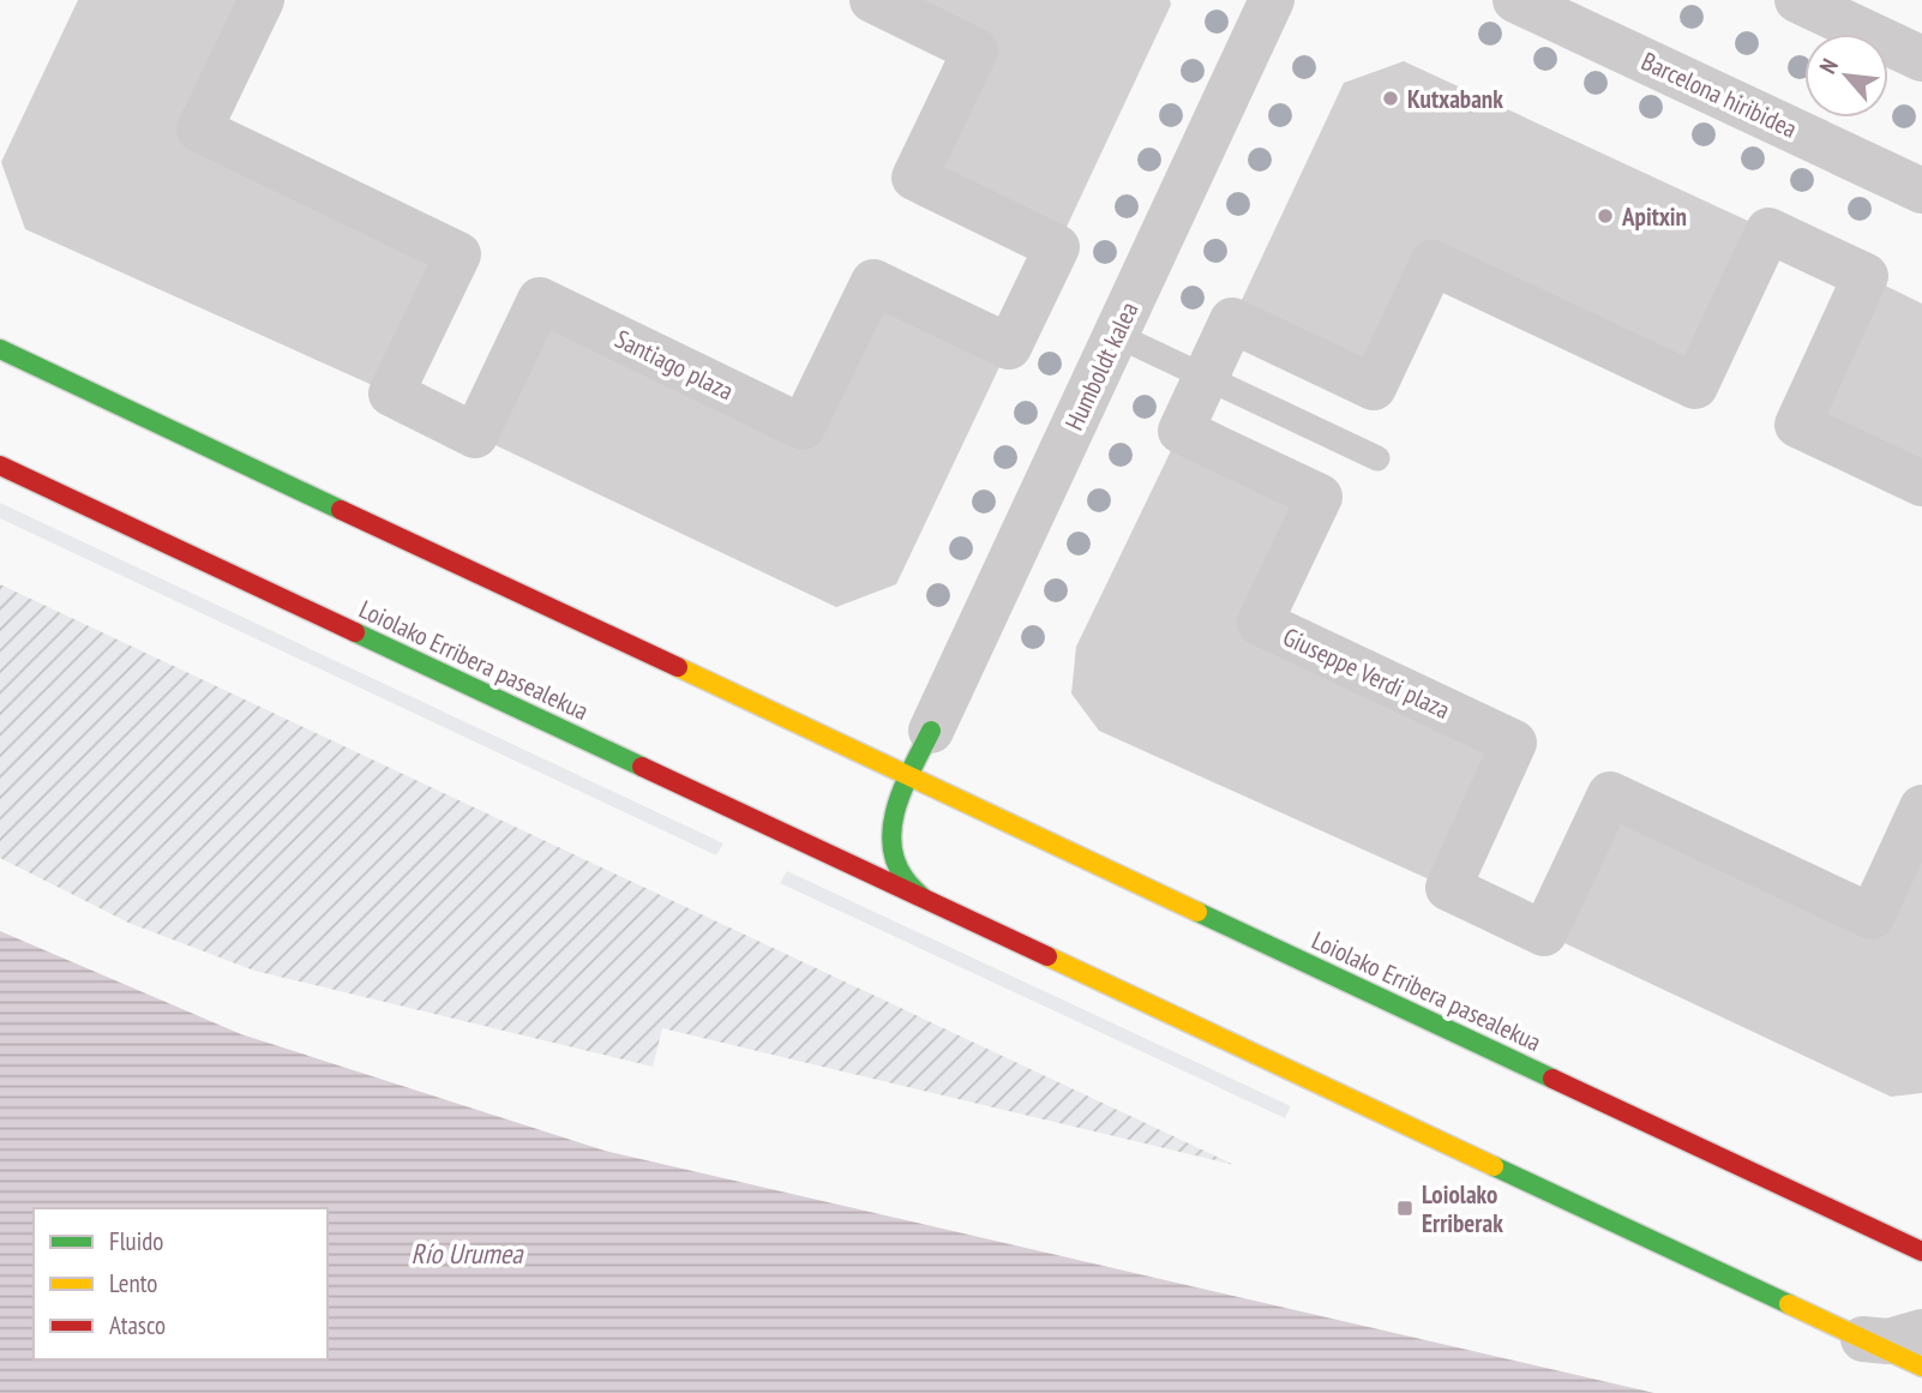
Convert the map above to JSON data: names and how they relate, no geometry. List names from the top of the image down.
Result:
{
  "streets": {
    "main road": ["Loiolako Erribera pasealekua"],
    "street": [
      "Barcelona hiribidea",
      "Santiago plaza",
      "Humboldt kalea",
      "Giuseppe Verdi plaza"
    ]
  },
  "crossings": [
    ["Humboldt kalea", "Loiolako Erribera pasealekua"]
  ],
  "water": ["Río Urumea"],
  "places": {
    "other": ["Kutxabank", "Apitxin"],
    "transit": ["Loiolako Erriberak"]
  },
  "legend": ["Fluido", "Lento", "Atasco"],
  "north": "top left"
}
